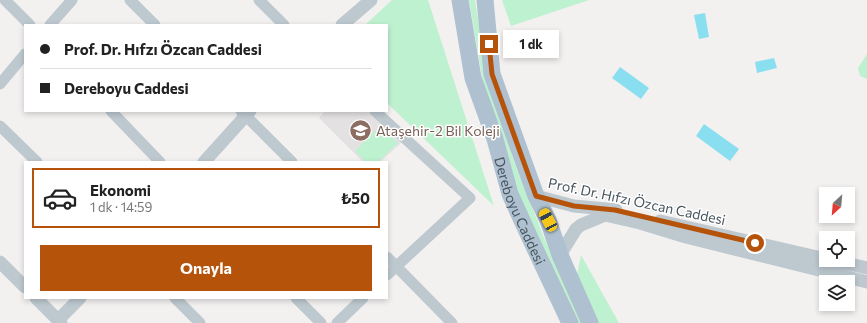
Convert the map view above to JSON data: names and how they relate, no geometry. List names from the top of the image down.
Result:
{
  "streets": {
    "main road": ["Dereboyu Caddesi"],
    "street": ["Prof. Dr. Hıfzı Özcan Caddesi"]
  },
  "crossings": [
    ["Prof. Dr. Hıfzı Özcan Caddesi", "Dereboyu Caddesi"]
  ],
  "places": {
    "school or university": ["Ataşehir-2 Bil Koleji"]
  },
  "north": "bottom left",
  "page": {
    "banner": ["Prof. Dr. Hıfzı Özcan Caddesi", "Dereboyu Caddesi"],
    "bubble": "1 dk",
    "list": [
      {
        "name": "Ekonomi",
        "note": "1 dk · 14:59",
        "value": "₺50"
      }
    ],
    "buttons": "Onayla"
  }
}
